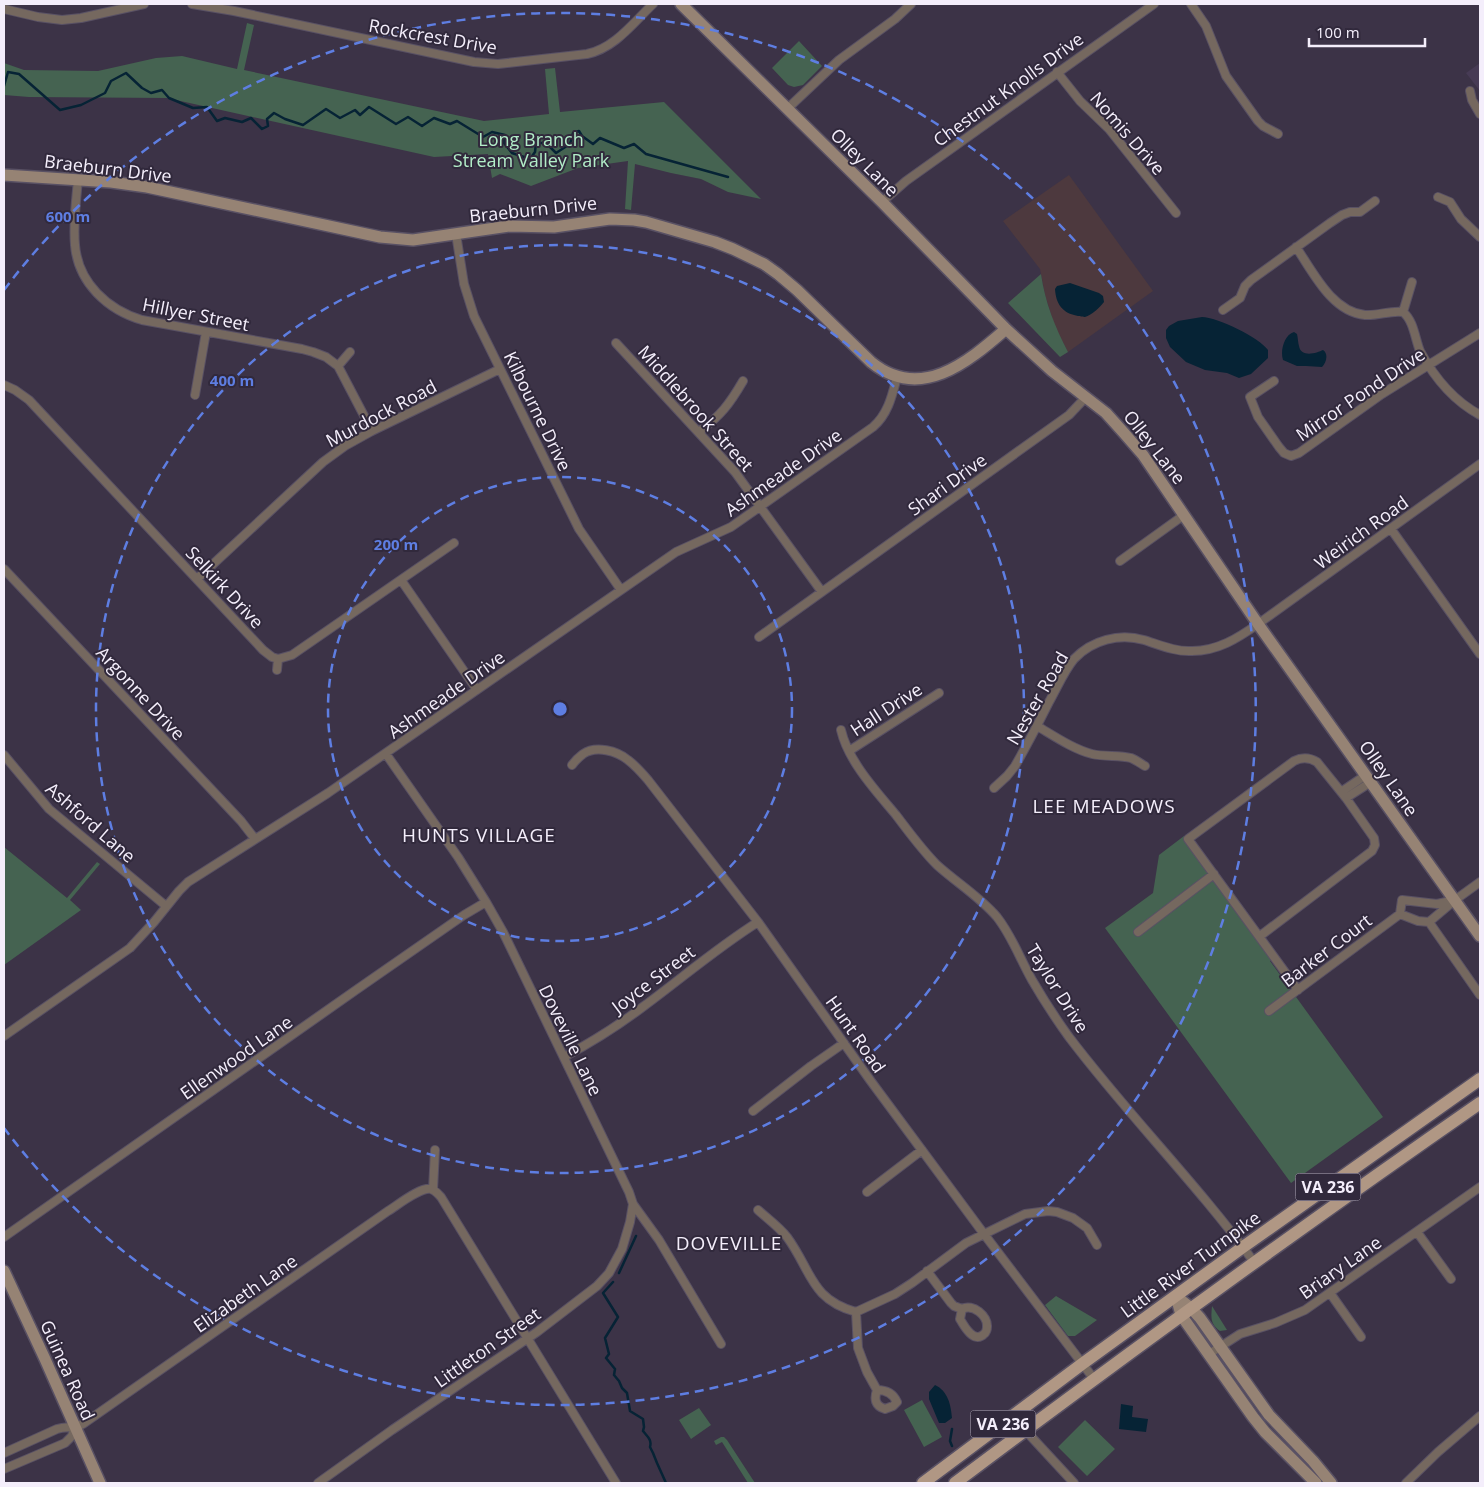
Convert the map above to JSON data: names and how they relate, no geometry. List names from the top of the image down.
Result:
{
  "streets": {
    "main road": ["VA 236", "Little River Turnpike"],
    "street": [
      "Rockcrest Drive",
      "Chestnut Knolls Drive",
      "Nomis Drive",
      "Olley Lane",
      "Braeburn Drive",
      "Hillyer Street",
      "Mirror Pond Drive",
      "Middlebrook Street",
      "Kilbourne Drive",
      "Murdock Road",
      "Ashmeade Drive",
      "Shari Drive",
      "Weirich Road",
      "Selkirk Drive",
      "Argonne Drive",
      "Nester Road",
      "Hall Drive",
      "Ashford Lane",
      "Barker Court",
      "Joyce Street",
      "Taylor Drive",
      "Hunt Road",
      "Doveville Lane",
      "Ellenwood Lane",
      "Briary Lane",
      "Elizabeth Lane",
      "Littleton Street",
      "Guinea Road"
    ]
  },
  "crossings": [
    ["Chestnut Knolls Drive", "Nomis Drive"],
    ["Chestnut Knolls Drive", "Olley Lane"],
    ["Olley Lane", "Braeburn Drive"],
    ["Olley Lane", "Shari Drive"],
    ["Olley Lane", "Weirich Road"],
    ["Olley Lane", "Nester Road"],
    ["Olley Lane", "Barker Court"],
    ["Braeburn Drive", "Hillyer Street"],
    ["Braeburn Drive", "Kilbourne Drive"],
    ["Braeburn Drive", "Ashmeade Drive"],
    ["Middlebrook Street", "Ashmeade Drive"],
    ["Middlebrook Street", "Shari Drive"],
    ["Kilbourne Drive", "Murdock Road"],
    ["Kilbourne Drive", "Ashmeade Drive"],
    ["Murdock Road", "Selkirk Drive"],
    ["Ashmeade Drive", "Argonne Drive"],
    ["Ashmeade Drive", "Ashford Lane"],
    ["Ashmeade Drive", "Doveville Lane"],
    ["Weirich Road", "Nester Road"],
    ["Hall Drive", "Taylor Drive"],
    ["Joyce Street", "Hunt Road"],
    ["Joyce Street", "Doveville Lane"],
    ["Taylor Drive", "Little River Turnpike"],
    ["Hunt Road", "Little River Turnpike"],
    ["Doveville Lane", "Ellenwood Lane"],
    ["Doveville Lane", "Littleton Street"],
    ["Elizabeth Lane", "Guinea Road"]
  ],
  "districts": ["LEE MEADOWS", "HUNTS VILLAGE", "DOVEVILLE"],
  "parks": ["Long Branch Stream Valley Park"],
  "scale_bar": "100 m",
  "rings": ["600 m", "400 m", "200 m"]
}
